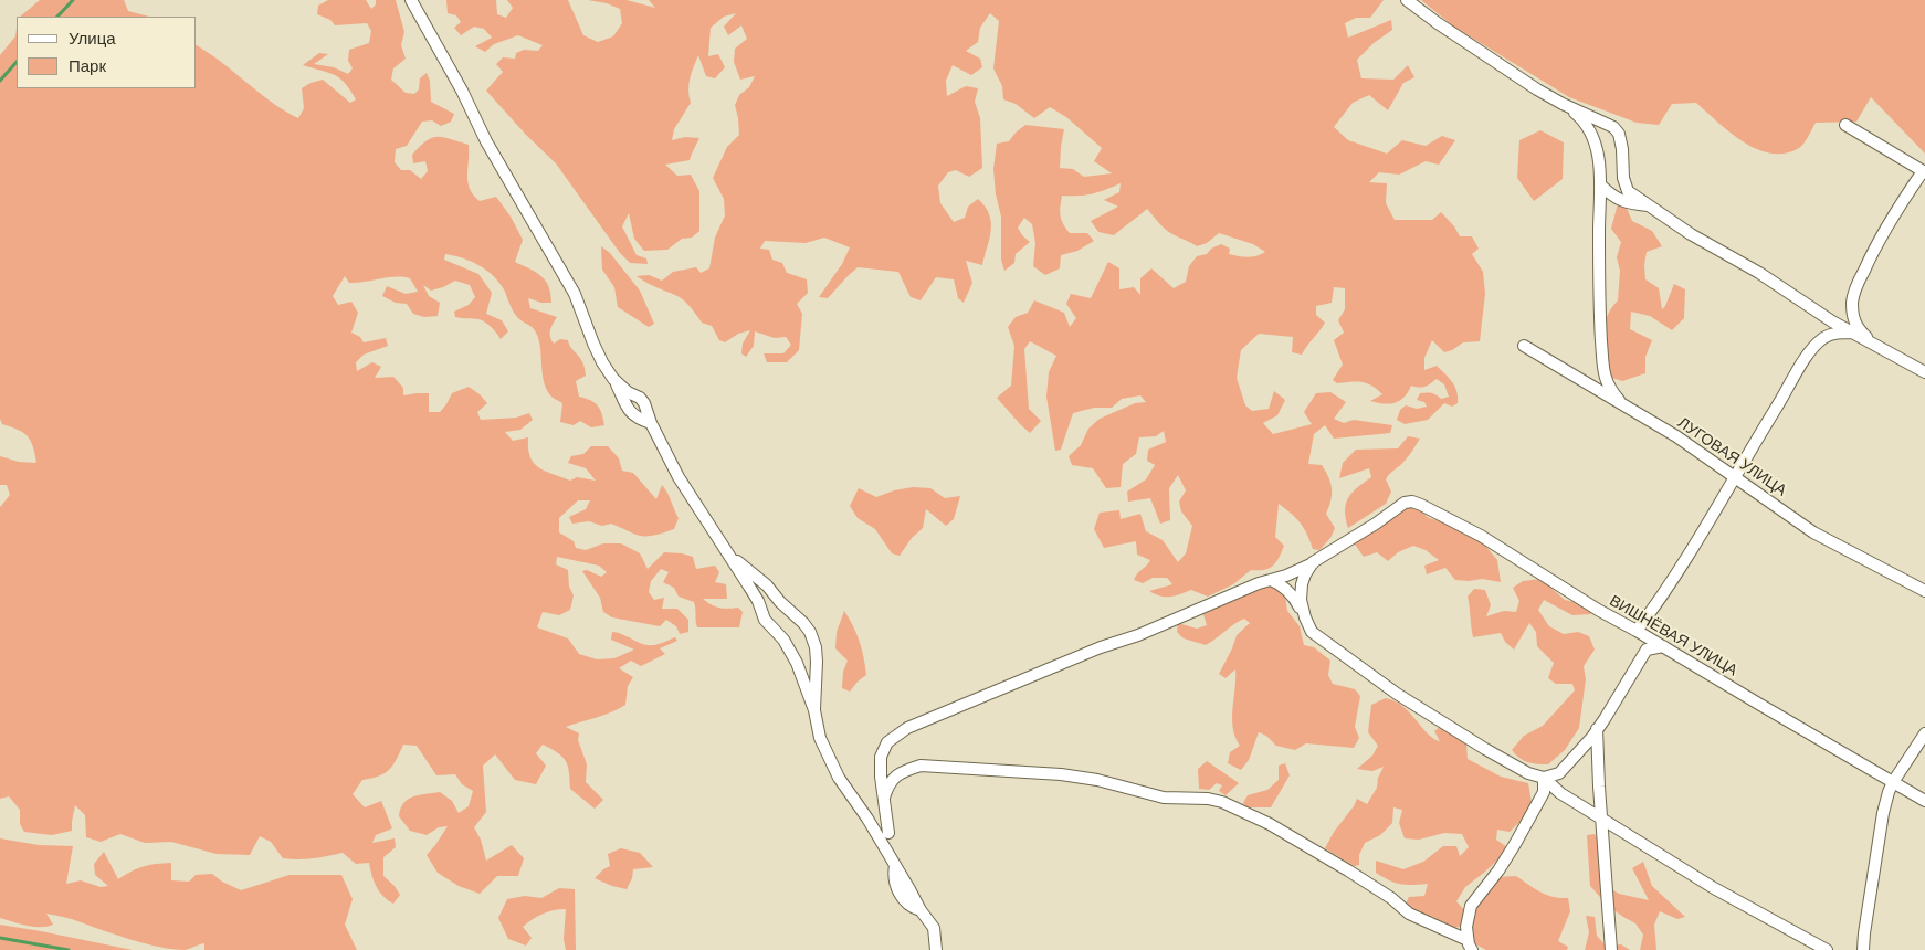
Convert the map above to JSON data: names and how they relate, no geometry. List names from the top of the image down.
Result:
{
  "streets": {
    "street": ["ЛУГОВАЯ УЛИЦА", "ВИШНЁВАЯ УЛИЦА"]
  },
  "legend": ["Улица", "Парк"]
}
